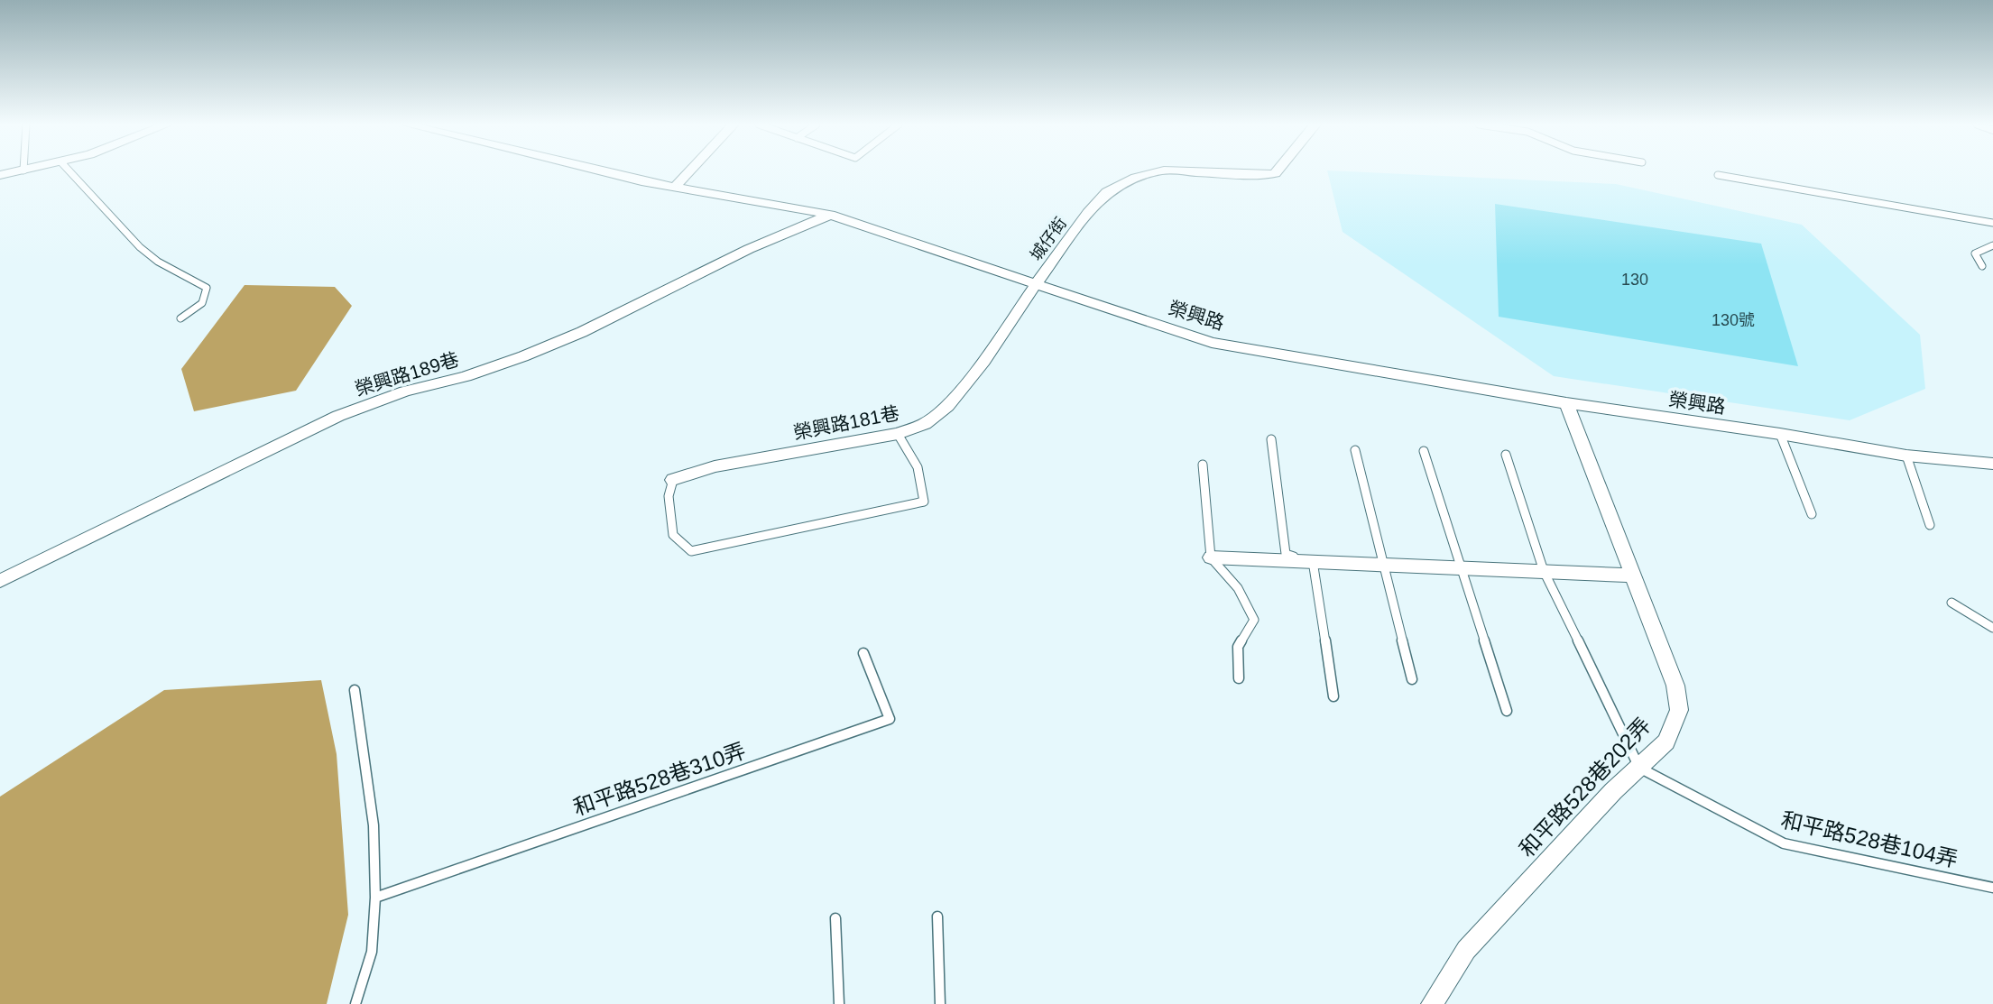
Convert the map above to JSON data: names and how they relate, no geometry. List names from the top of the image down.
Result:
{
  "streets": {
    "street": [
      "城仔街",
      "榮興路",
      "榮興路189巷",
      "榮興路181巷",
      "和平路528巷202弄"
    ],
    "lane": ["和平路528巷310弄", "和平路528巷104弄"]
  },
  "crossings": [
    ["城仔街", "榮興路"],
    ["城仔街", "榮興路181巷"],
    ["榮興路", "榮興路189巷"],
    ["榮興路", "榮興路181巷"],
    ["榮興路", "和平路528巷202弄"],
    ["和平路528巷202弄", "和平路528巷104弄"]
  ],
  "house_numbers": ["130", "130號"]
}
